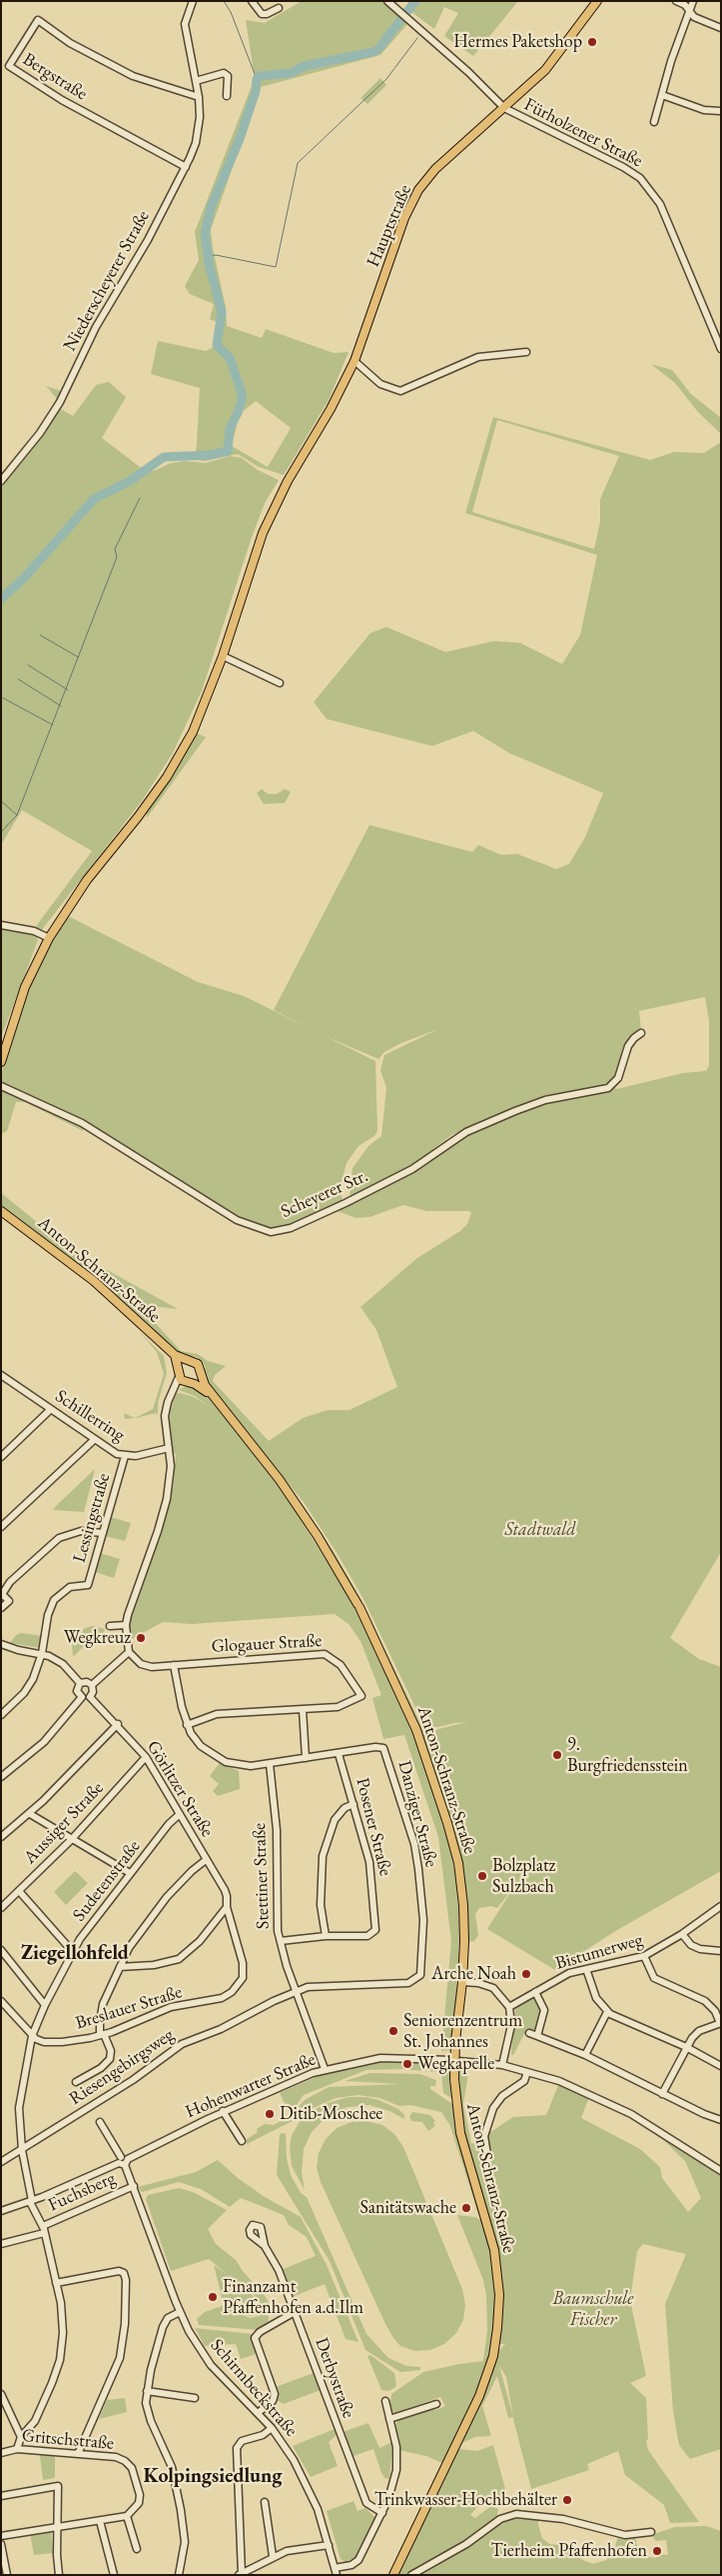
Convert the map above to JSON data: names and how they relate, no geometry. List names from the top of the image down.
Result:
{
  "streets": {
    "main road": ["Hauptstraße", "Anton-Schranz-Straße"],
    "street": [
      "Bergstraße",
      "Fürholzener Straße",
      "Niederscheyerer Straße",
      "Scheyerer Str.",
      "Schillerring",
      "Lessingstraße",
      "Glogauer Straße",
      "Görlitzer Straße",
      "Danziger Straße",
      "Aussiger Straße",
      "Posener Straße",
      "Stettiner Straße",
      "Sudetenstraße",
      "Bistumerweg",
      "Breslauer Straße",
      "Riesengebirgsweg",
      "Hohenwarter Straße",
      "Fuchsberg",
      "Derbystraße",
      "Schirmbeckstraße",
      "Gritschstraße"
    ]
  },
  "crossings": [
    ["Bergstraße", "Niederscheyerer Straße"],
    ["Fürholzener Straße", "Hauptstraße"],
    ["Schillerring", "Lessingstraße"],
    ["Glogauer Straße", "Danziger Straße"],
    ["Görlitzer Straße", "Aussiger Straße"],
    ["Görlitzer Straße", "Sudetenstraße"],
    ["Görlitzer Straße", "Breslauer Straße"],
    ["Danziger Straße", "Posener Straße"],
    ["Danziger Straße", "Stettiner Straße"],
    ["Danziger Straße", "Riesengebirgsweg"],
    ["Posener Straße", "Stettiner Straße"],
    ["Stettiner Straße", "Riesengebirgsweg"],
    ["Stettiner Straße", "Hohenwarter Straße"],
    ["Sudetenstraße", "Breslauer Straße"],
    ["Sudetenstraße", "Riesengebirgsweg"],
    ["Sudetenstraße", "Hohenwarter Straße"],
    ["Sudetenstraße", "Fuchsberg"],
    ["Hohenwarter Straße", "Schirmbeckstraße"],
    ["Fuchsberg", "Schirmbeckstraße"]
  ],
  "districts": ["Ziegellohfeld", "Kolpingsiedlung"],
  "parks": ["Stadtwald", "Baumschule Fischer"],
  "places": [
    "Hermes Paketshop",
    "Wegkreuz",
    "9. Burgfriedensstein",
    "Bolzplatz Sulzbach",
    "Arche Noah",
    "Seniorenzentrum St. Johannes",
    "Wegkapelle",
    "Ditib-Moschee",
    "Sanitätswache",
    "Finanzamt Pfaffenhofen a.d.Ilm",
    "Trinkwasser-Hochbehälter",
    "Tierheim Pfaffenhofen"
  ]
}
